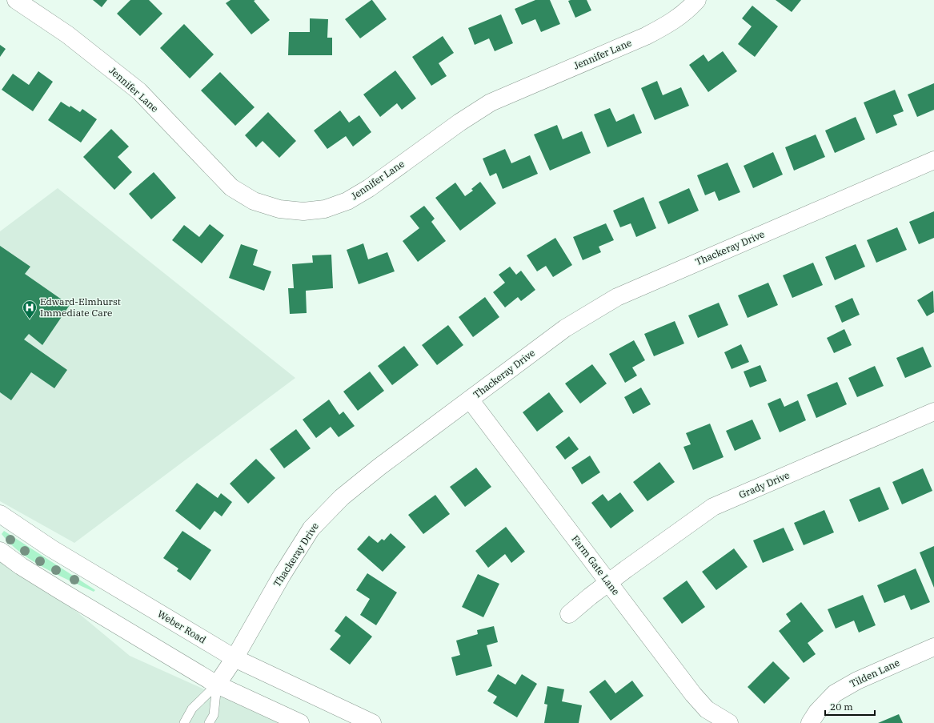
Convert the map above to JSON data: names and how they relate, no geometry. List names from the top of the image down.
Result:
{
  "streets": {
    "street": [
      "Jennifer Lane",
      "Thackeray Drive",
      "Grady Drive",
      "Farm Gate Lane",
      "Weber Road",
      "Tilden Lane"
    ]
  },
  "crossings": [
    ["Thackeray Drive", "Farm Gate Lane"],
    ["Thackeray Drive", "Weber Road"],
    ["Grady Drive", "Farm Gate Lane"]
  ],
  "places": {
    "hospital": ["Edward-Elmhurst Immediate Care"]
  },
  "scale_bar": "20 m"
}
